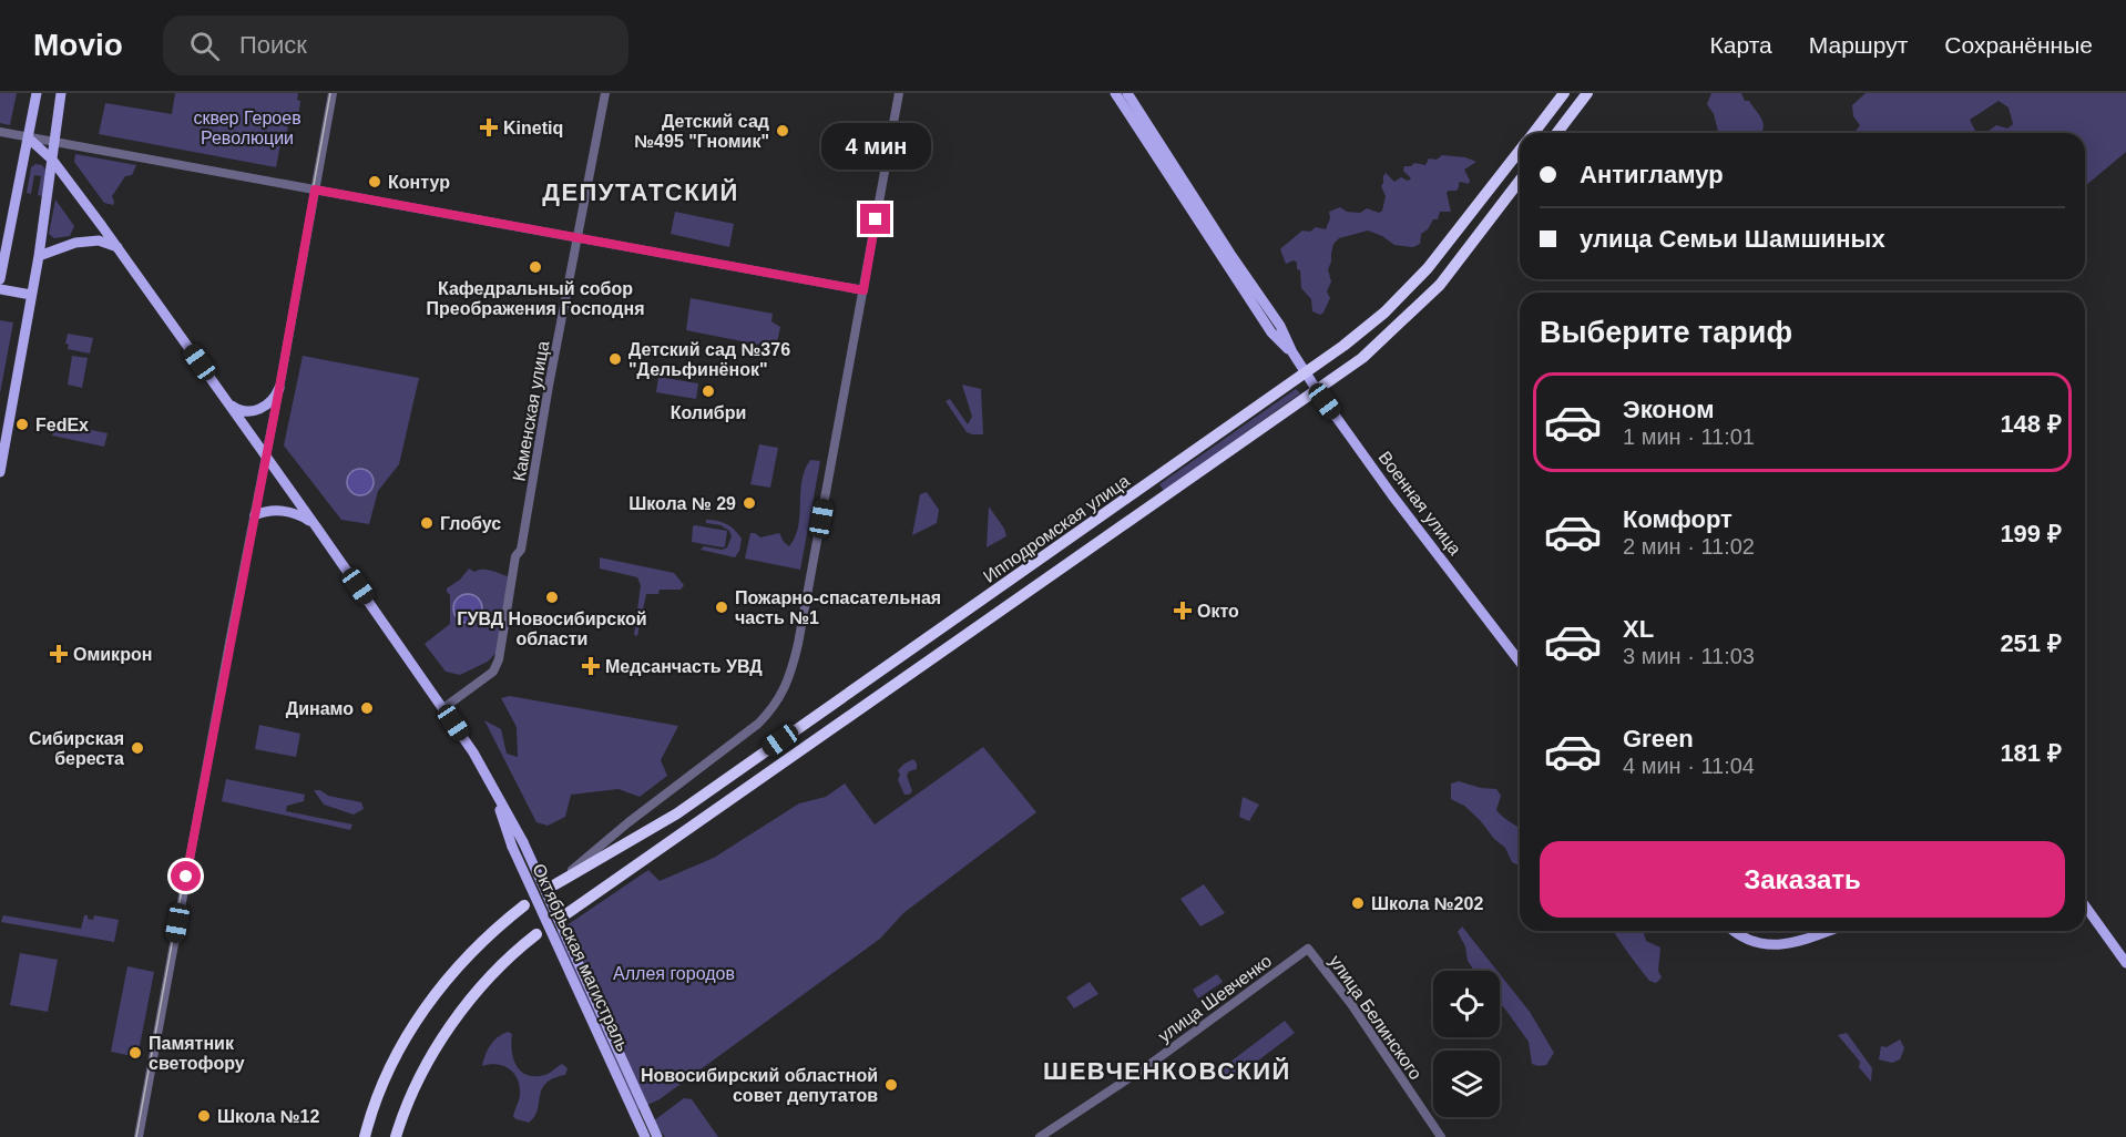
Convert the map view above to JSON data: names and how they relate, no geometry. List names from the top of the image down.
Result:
{
  "streets": {
    "highway": ["Ипподромская улица"],
    "main road": ["Военная улица", "Октябрьская магистраль"],
    "street": ["Каменская улица", "улица Шевченко", "улица Белинского"]
  },
  "crossings": [
    ["Каменская улица", "Октябрьская магистраль"],
    ["Военная улица", "Ипподромская улица"],
    ["улица Шевченко", "улица Белинского"]
  ],
  "districts": ["ДЕПУТАТСКИЙ", "ШЕВЧЕНКОВСКИЙ"],
  "parks": ["сквер Героев Революции", "Аллея городов"],
  "places": {
    "health": [
      "Kinetiq",
      "Окто",
      "Омикрон",
      "Медсанчасть УВД"
    ],
    "other": [
      "Детский сад №495 \"Гномик\"",
      "Контур",
      "Кафедральный собор Преображения Господня",
      "Детский сад №376 \"Дельфинёнок\"",
      "Колибри",
      "FedEx",
      "Школа № 29",
      "Глобус",
      "ГУВД Новосибирской области",
      "Пожарно-спасательная часть №1",
      "Динамо",
      "Сибирская береста",
      "Школа №202",
      "Памятник светофору",
      "Новосибирский областной совет депутатов",
      "Школа №12"
    ]
  },
  "page": {
    "header": "Movio",
    "search": "Поиск",
    "nav": ["Карта", "Маршрут", "Сохранённые"],
    "bubble": "4 мин",
    "banner": ["Антигламур", "улица Семьи Шамшиных"],
    "heading": "Выберите тариф",
    "list": [
      {
        "name": "Эконом",
        "note": "1 мин · 11:01",
        "value": "148 ₽"
      },
      {
        "name": "Комфорт",
        "note": "2 мин · 11:02",
        "value": "199 ₽"
      },
      {
        "name": "XL",
        "note": "3 мин · 11:03",
        "value": "251 ₽"
      },
      {
        "name": "Green",
        "note": "4 мин · 11:04",
        "value": "181 ₽"
      }
    ],
    "buttons": "Заказать"
  }
}
